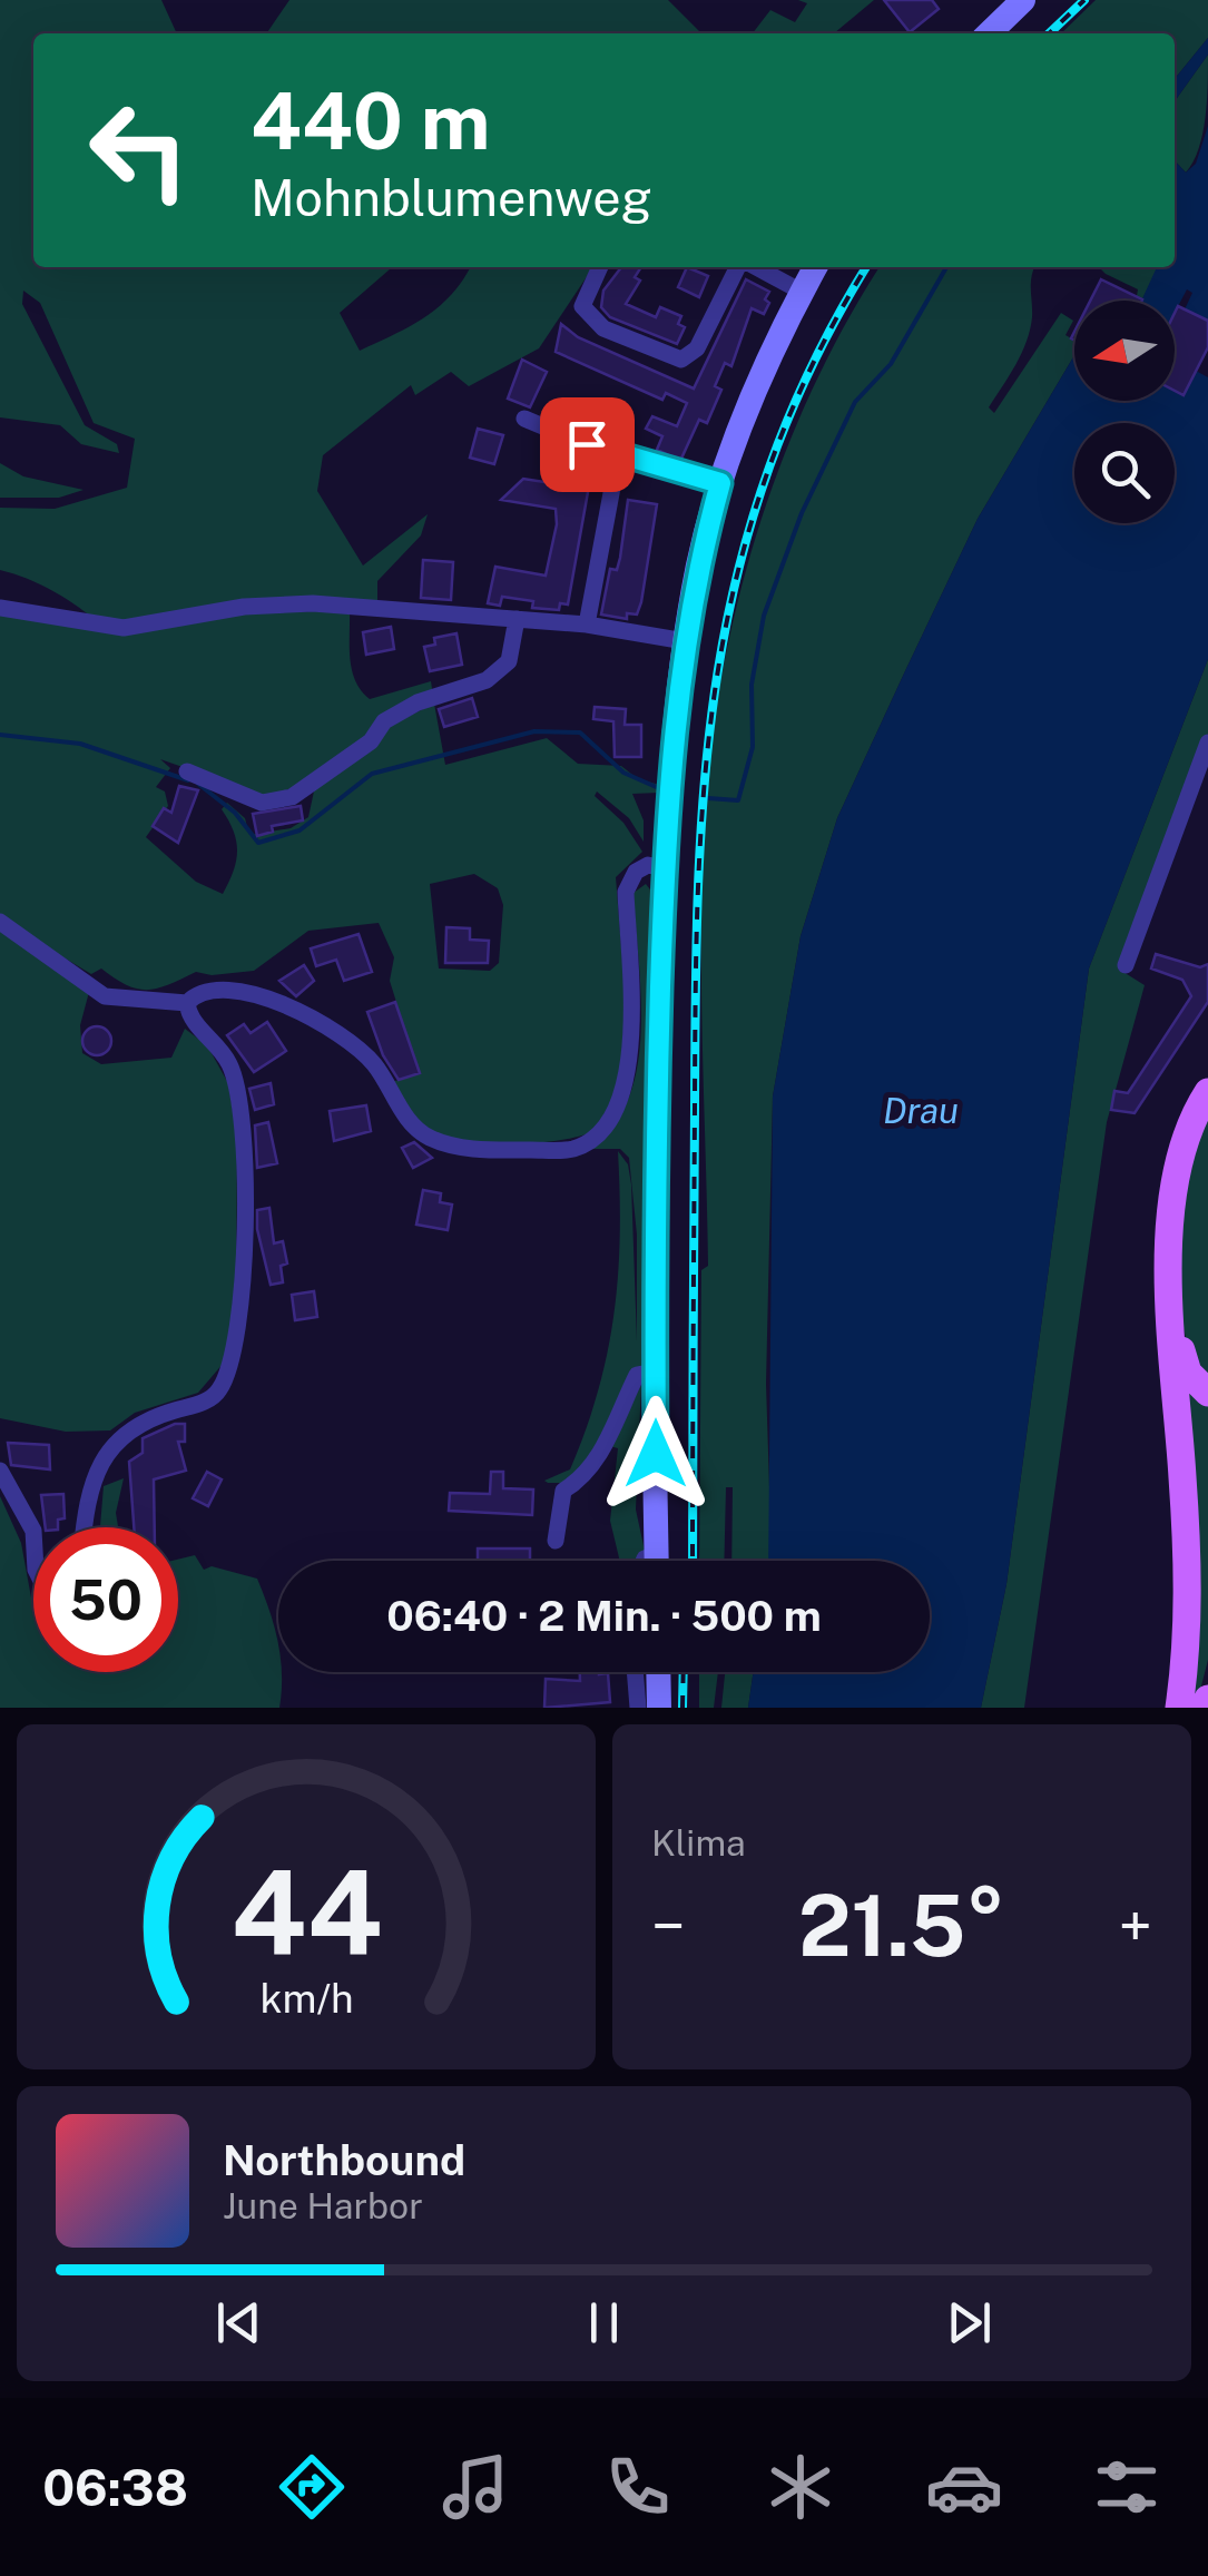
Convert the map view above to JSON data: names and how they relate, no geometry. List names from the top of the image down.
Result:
{
  "water": ["Drau"],
  "north": "left",
  "page": {
    "turn": ["440 m", "Mohnblumenweg"],
    "limit": "50",
    "trip": "06:40 · 2 Min. · 500 m",
    "tile": "Klima",
    "heat": ["−", "21.5°", "+"],
    "song": ["Northbound", "June Harbor"],
    "tabs": "06:38",
    "gauge": ["44", "km/h"]
  }
}
